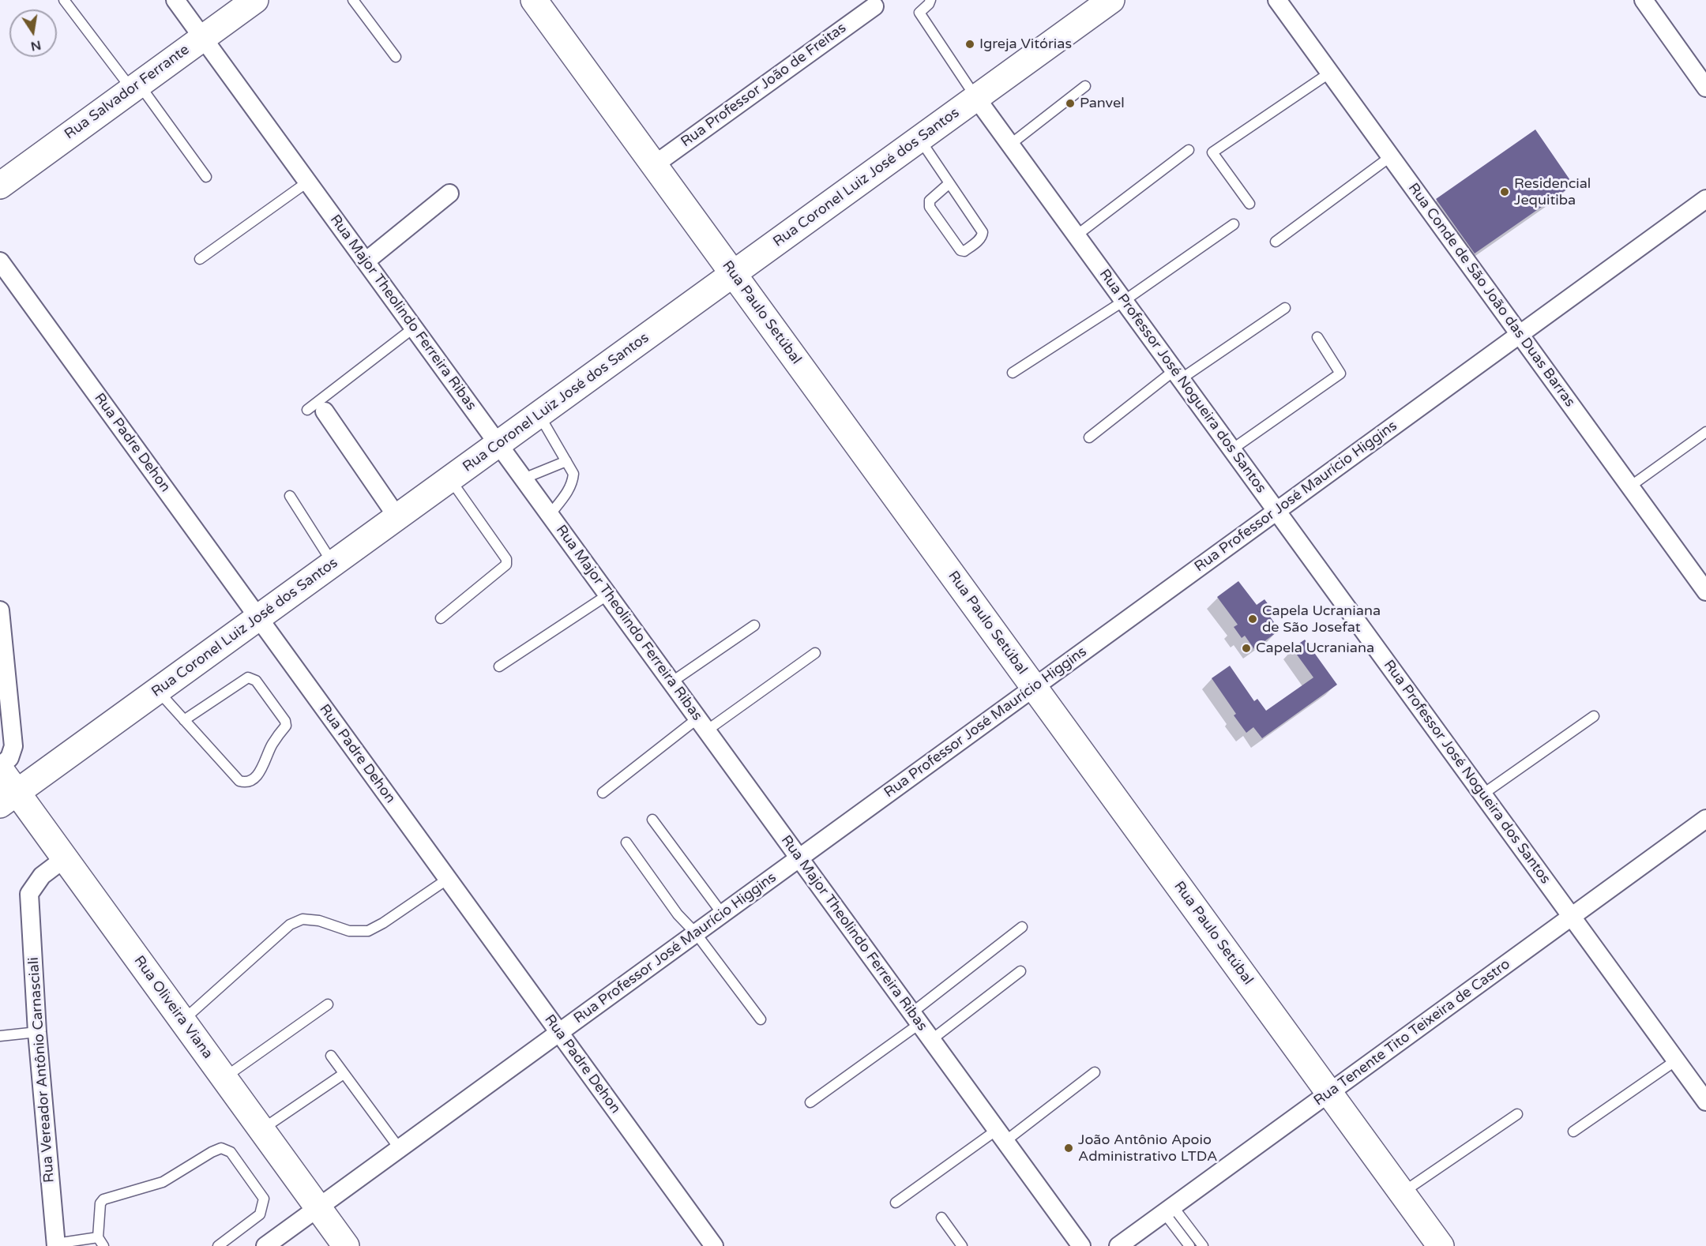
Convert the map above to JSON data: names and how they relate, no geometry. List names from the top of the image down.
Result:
{
  "streets": {
    "main road": [
      "Rua Salvador Ferrante",
      "Rua Coronel Luiz José dos Santos",
      "Rua Paulo Setúbal",
      "Rua Oliveira Viana"
    ],
    "street": [
      "Rua Professor João de Freitas",
      "Rua Conde de São João das Duas Barras",
      "Rua Major Theolindo Ferreira Ribas",
      "Rua Professor José Nogueira dos Santos",
      "Rua Padre Dehon",
      "Rua Professor José Maurício Higgins",
      "Rua Tenente Tito Teixeira de Castro",
      "Rua Vereador Antônio Carnasciali"
    ]
  },
  "crossings": [
    ["Rua Professor João de Freitas", "Rua Paulo Setúbal"],
    ["Rua Salvador Ferrante", "Rua Major Theolindo Ferreira Ribas"],
    ["Rua Coronel Luiz José dos Santos", "Rua Major Theolindo Ferreira Ribas"],
    ["Rua Coronel Luiz José dos Santos", "Rua Paulo Setúbal"],
    ["Rua Coronel Luiz José dos Santos", "Rua Professor José Nogueira dos Santos"],
    ["Rua Coronel Luiz José dos Santos", "Rua Padre Dehon"],
    ["Rua Coronel Luiz José dos Santos", "Rua Oliveira Viana"],
    ["Rua Conde de São João das Duas Barras", "Rua Professor José Maurício Higgins"],
    ["Rua Major Theolindo Ferreira Ribas", "Rua Professor José Maurício Higgins"],
    ["Rua Paulo Setúbal", "Rua Professor José Maurício Higgins"],
    ["Rua Paulo Setúbal", "Rua Tenente Tito Teixeira de Castro"],
    ["Rua Professor José Nogueira dos Santos", "Rua Professor José Maurício Higgins"],
    ["Rua Professor José Nogueira dos Santos", "Rua Tenente Tito Teixeira de Castro"],
    ["Rua Padre Dehon", "Rua Professor José Maurício Higgins"],
    ["Rua Professor José Maurício Higgins", "Rua Oliveira Viana"],
    ["Rua Oliveira Viana", "Rua Vereador Antônio Carnasciali"]
  ],
  "places": [
    "Igreja Vitórias",
    "Panvel",
    "Residencial Jequitiba",
    "Capela Ucraniana de São Josefat",
    "Capela Ucraniana",
    "João Antônio Apoio Administrativo LTDA"
  ],
  "north": "bottom"
}
